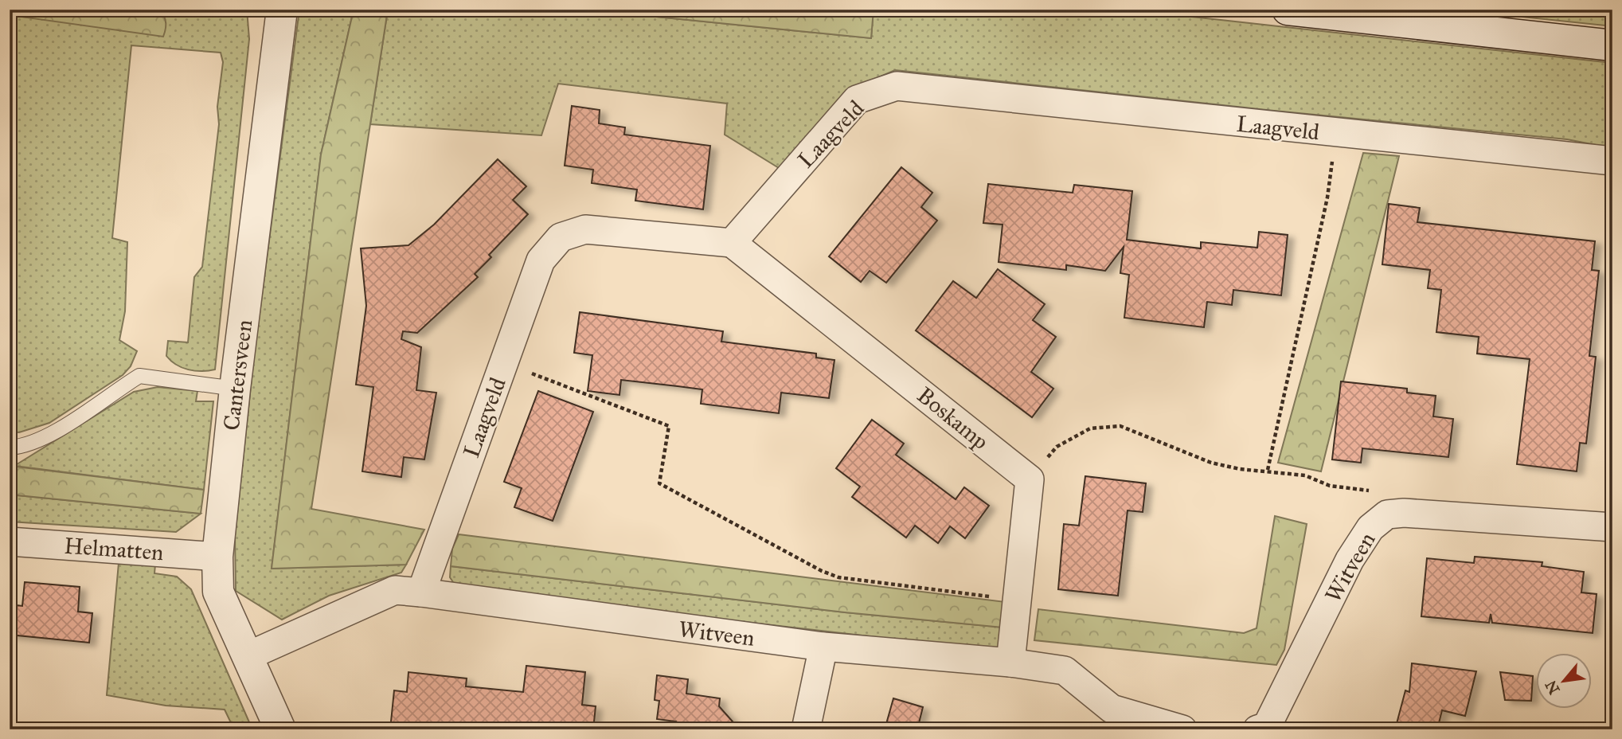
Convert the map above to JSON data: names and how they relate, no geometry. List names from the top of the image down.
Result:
{
  "streets": {
    "street": [
      "Laagveld",
      "Cantersveen",
      "Boskamp",
      "Helmatten",
      "Witveen"
    ]
  },
  "crossings": [
    ["Laagveld", "Boskamp"],
    ["Laagveld", "Witveen"],
    ["Cantersveen", "Helmatten"],
    ["Cantersveen", "Witveen"]
  ],
  "north": "bottom left"
}
